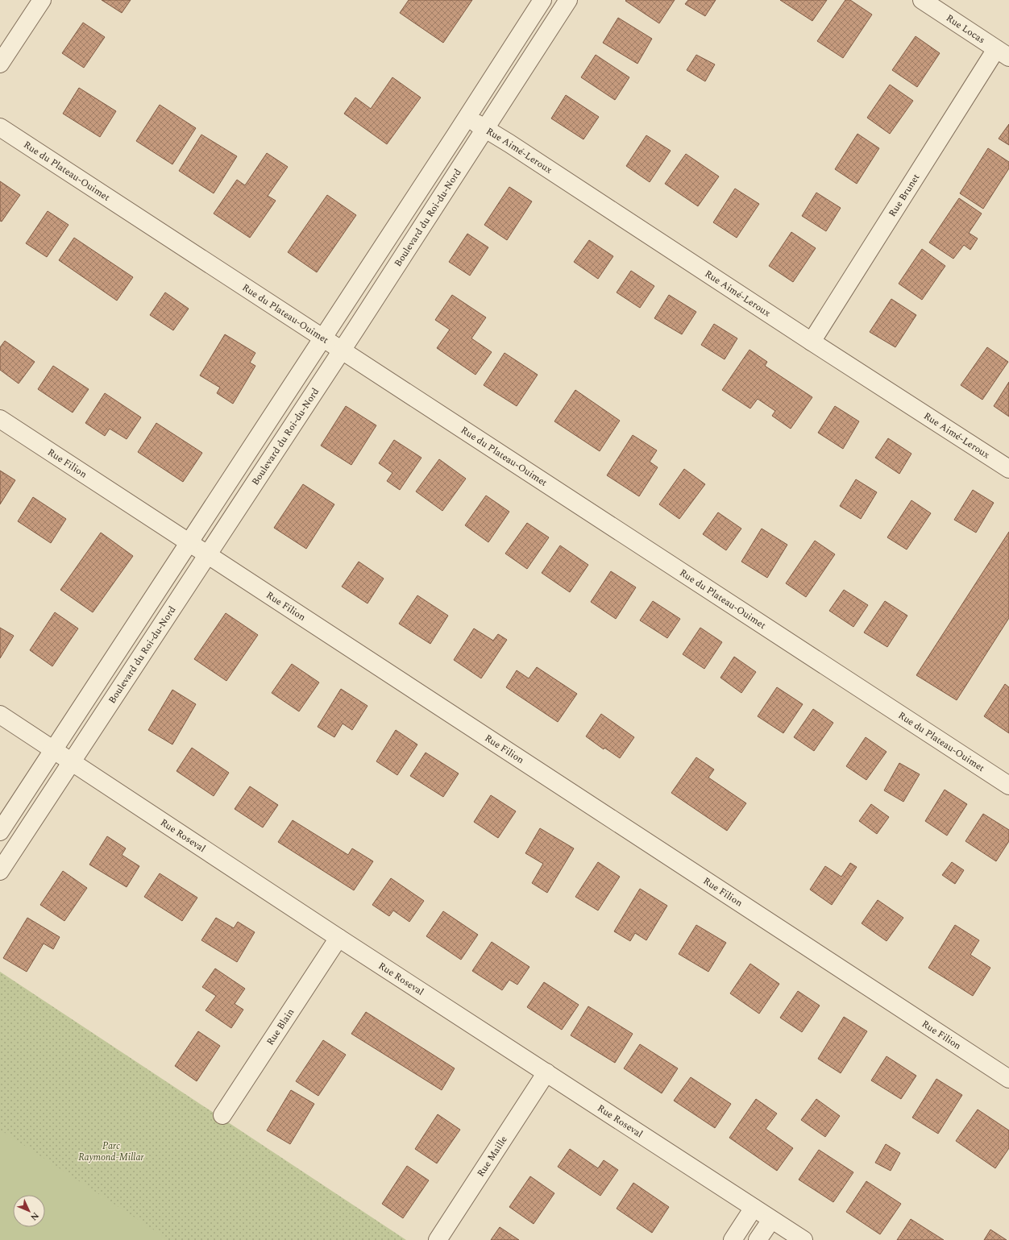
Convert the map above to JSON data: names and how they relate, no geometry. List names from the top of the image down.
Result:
{
  "streets": {
    "street": [
      "Rue Locas",
      "Rue Aimé-Leroux",
      "Rue du Plateau-Ouimet",
      "Rue Brunet",
      "Boulevard du Roi-du-Nord",
      "Rue Filion",
      "Rue Roseval",
      "Rue Blain",
      "Rue Maille"
    ]
  },
  "crossings": [
    ["Rue Locas", "Rue Brunet"],
    ["Rue Aimé-Leroux", "Rue Brunet"],
    ["Rue Aimé-Leroux", "Boulevard du Roi-du-Nord"],
    ["Rue du Plateau-Ouimet", "Boulevard du Roi-du-Nord"],
    ["Boulevard du Roi-du-Nord", "Rue Filion"],
    ["Boulevard du Roi-du-Nord", "Rue Roseval"],
    ["Rue Roseval", "Rue Blain"],
    ["Rue Roseval", "Rue Maille"]
  ],
  "parks": ["Parc Raymond-Millar"],
  "north": "bottom right"
}
